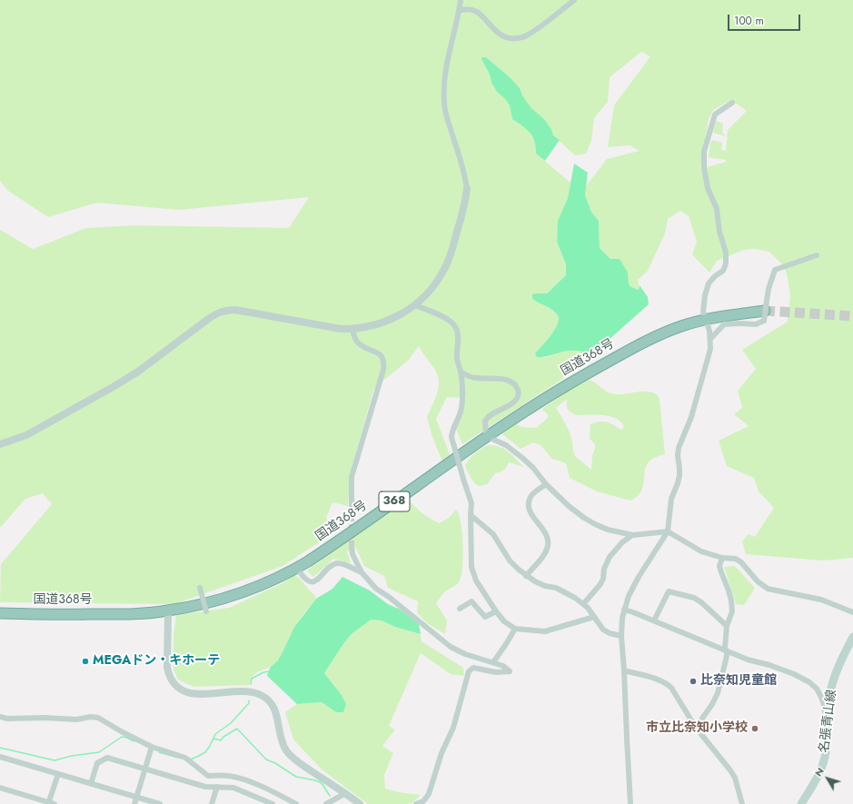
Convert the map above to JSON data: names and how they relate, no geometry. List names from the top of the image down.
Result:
{
  "streets": {
    "highway": ["国道368号", "368"],
    "main road": ["名張青山線"]
  },
  "places": ["MEGAドン・キホーテ", "比奈知児童館", "市立比奈知小学校"],
  "scale_bar": "100 m",
  "north": "top left"
}
